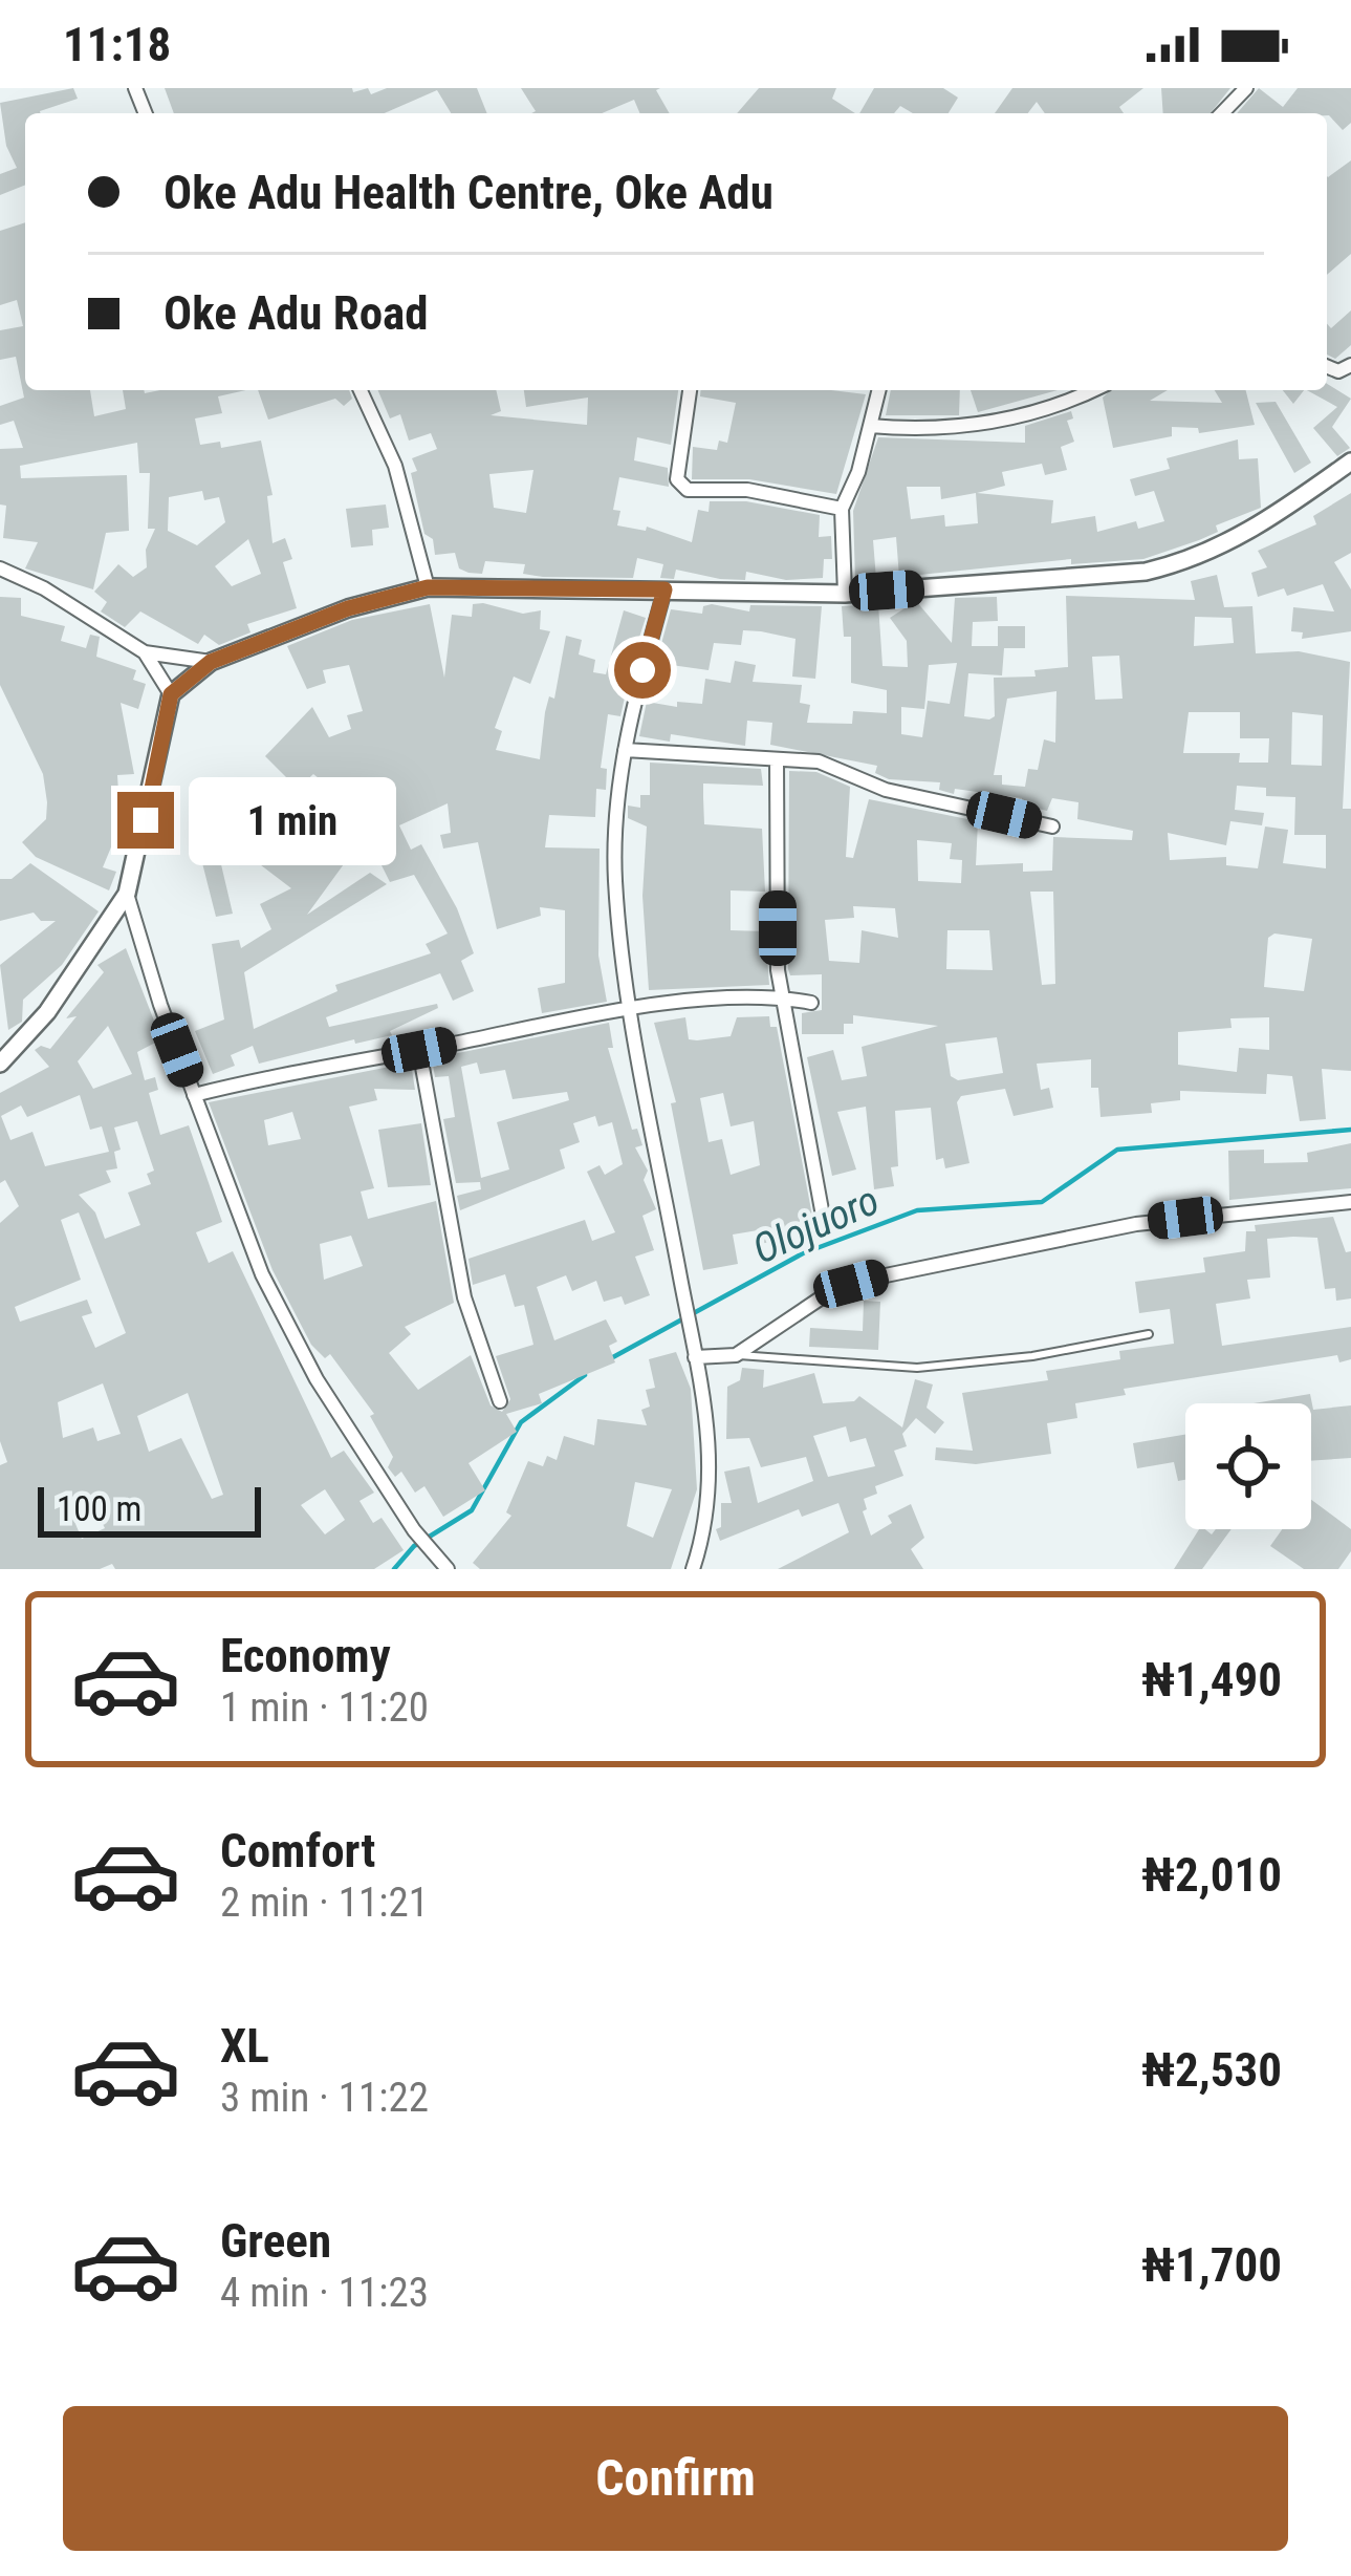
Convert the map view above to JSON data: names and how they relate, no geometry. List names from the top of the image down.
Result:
{
  "water": ["Olojuoro"],
  "scale_bar": "100 m",
  "page": {
    "status": "11:18",
    "banner": ["Oke Adu Health Centre, Oke Adu", "Oke Adu Road"],
    "bubble": "1 min",
    "scale": "100 m",
    "list": [
      {
        "name": "Economy",
        "note": "1 min · 11:20",
        "value": "₦1,490"
      },
      {
        "name": "Comfort",
        "note": "2 min · 11:21",
        "value": "₦2,010"
      },
      {
        "name": "XL",
        "note": "3 min · 11:22",
        "value": "₦2,530"
      },
      {
        "name": "Green",
        "note": "4 min · 11:23",
        "value": "₦1,700"
      }
    ],
    "buttons": "Confirm"
  }
}
